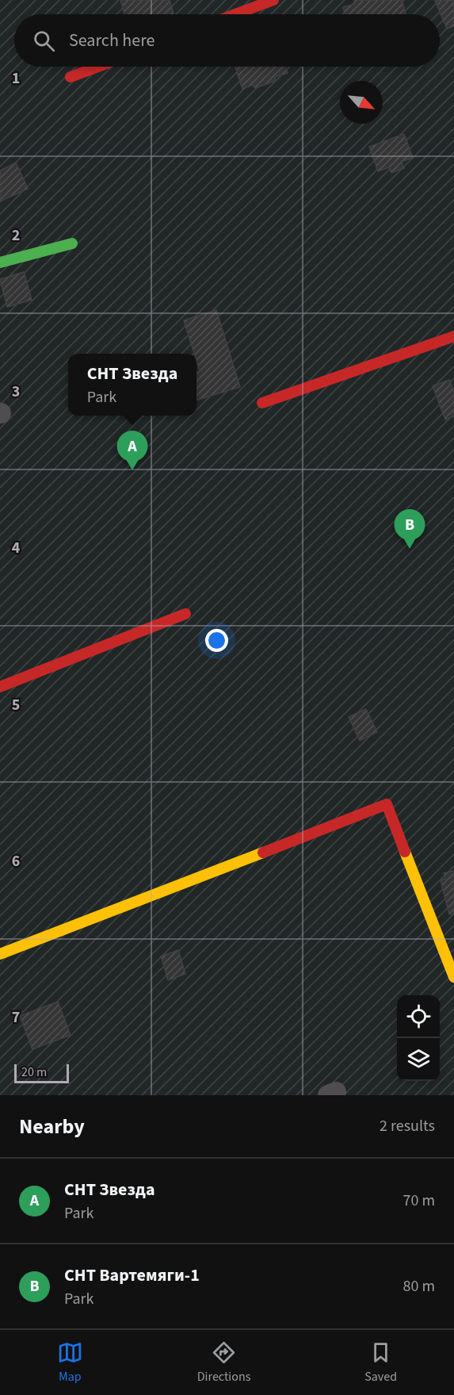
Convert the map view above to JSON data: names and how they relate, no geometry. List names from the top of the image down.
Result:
{
  "scale_bar": "20 m",
  "north": "bottom right",
  "page": {
    "search": "Search here",
    "popup": ["СНТ Звезда", "Park"],
    "pins": ["A", "B"],
    "scale": "20 m",
    "heading": ["Nearby", "2 results"],
    "list": [
      {
        "mark": "A",
        "name": "СНТ Звезда",
        "note": "Park",
        "value": "70 m"
      },
      {
        "mark": "B",
        "name": "СНТ Вартемяги-1",
        "note": "Park",
        "value": "80 m"
      }
    ],
    "nav": ["Map", "Directions", "Saved"]
  },
  "grid": {
    "rows": [
      "1",
      "2",
      "3",
      "4",
      "5",
      "6",
      "7"
    ]
  }
}
